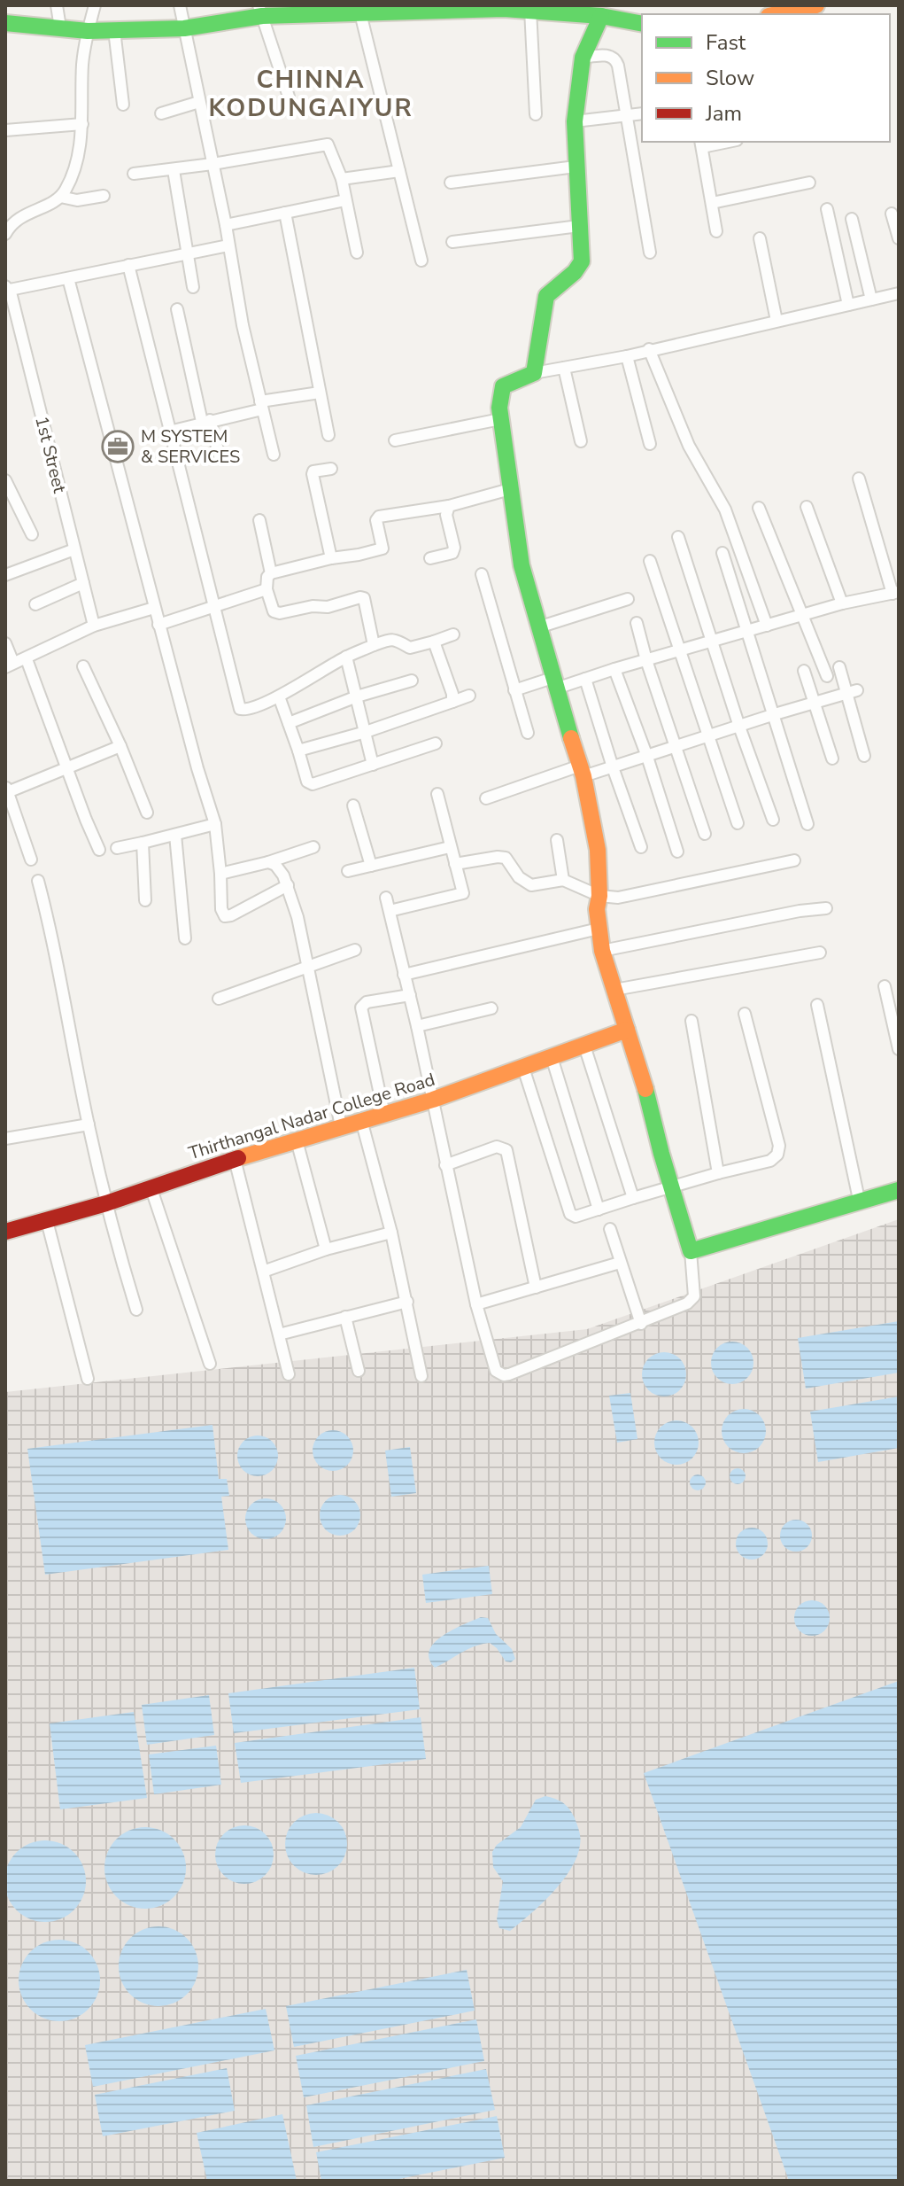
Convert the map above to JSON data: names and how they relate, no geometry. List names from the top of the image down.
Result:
{
  "streets": {
    "street": ["1st Street", "Thirthangal Nadar College Road"]
  },
  "districts": ["CHINNA KODUNGAIYUR"],
  "places": {
    "office": ["M SYSTEM & SERVICES"]
  },
  "legend": ["Fast", "Slow", "Jam"]
}
